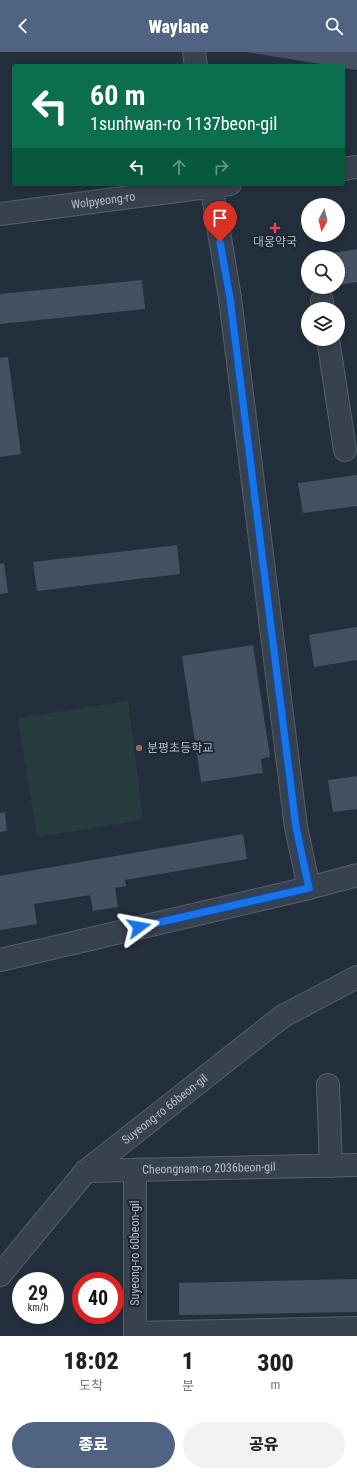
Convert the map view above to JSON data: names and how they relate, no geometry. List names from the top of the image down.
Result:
{
  "streets": {
    "street": [
      "Wolpyeong-ro",
      "Suyeong-ro 66beon-gil",
      "Cheongnam-ro 2036beon-gil",
      "Suyeong-ro 60beon-gil"
    ]
  },
  "crossings": [
    ["Suyeong-ro 66beon-gil", "Cheongnam-ro 2036beon-gil"],
    ["Cheongnam-ro 2036beon-gil", "Suyeong-ro 60beon-gil"]
  ],
  "places": {
    "health": ["대웅약국"],
    "other": ["분평초등학교"]
  },
  "north": "bottom",
  "page": {
    "header": "Waylane",
    "turn": ["60 m", "1sunhwan-ro 1137beon-gil"],
    "speed": "29 km/h",
    "limit": "40",
    "eta": [
      "18:02",
      "도착",
      "1",
      "분",
      "300",
      "m"
    ],
    "buttons": ["종료", "공유"]
  }
}
